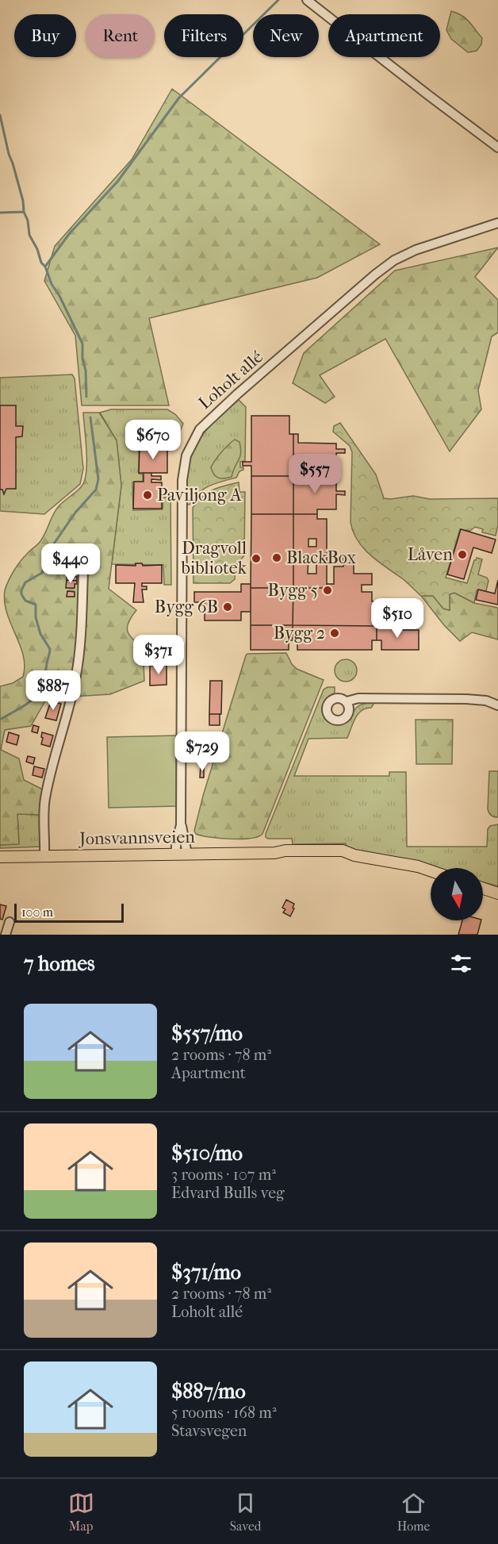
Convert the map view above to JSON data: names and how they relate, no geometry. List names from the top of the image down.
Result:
{
  "streets": {
    "main road": ["Jonsvannsveien"],
    "street": ["Loholt allé"]
  },
  "crossings": [
    ["Loholt allé", "Jonsvannsveien"]
  ],
  "places": [
    "Paviljong A",
    "Låven",
    "BlackBox",
    "Dragvoll bibliotek",
    "Bygg 5",
    "Bygg 6B",
    "Bygg 2"
  ],
  "scale_bar": "100 m",
  "north": "bottom",
  "page": {
    "chip": [
      "Buy",
      "Rent",
      "Filters",
      "New",
      "Apartment"
    ],
    "price": [
      "$670",
      "$557",
      "$440",
      "$510",
      "$371",
      "$887",
      "$729"
    ],
    "scale": "100 m",
    "heading": "7 homes",
    "list": [
      {
        "name": "$557/mo",
        "note": "2 rooms · 78 m² · Apartment"
      },
      {
        "name": "$510/mo",
        "note": "3 rooms · 107 m² · Edvard Bulls veg"
      },
      {
        "name": "$371/mo",
        "note": "2 rooms · 78 m² · Loholt allé"
      },
      {
        "name": "$887/mo",
        "note": "5 rooms · 168 m² · Stavsvegen"
      }
    ],
    "tabs": ["Map", "Saved", "Home"]
  }
}
